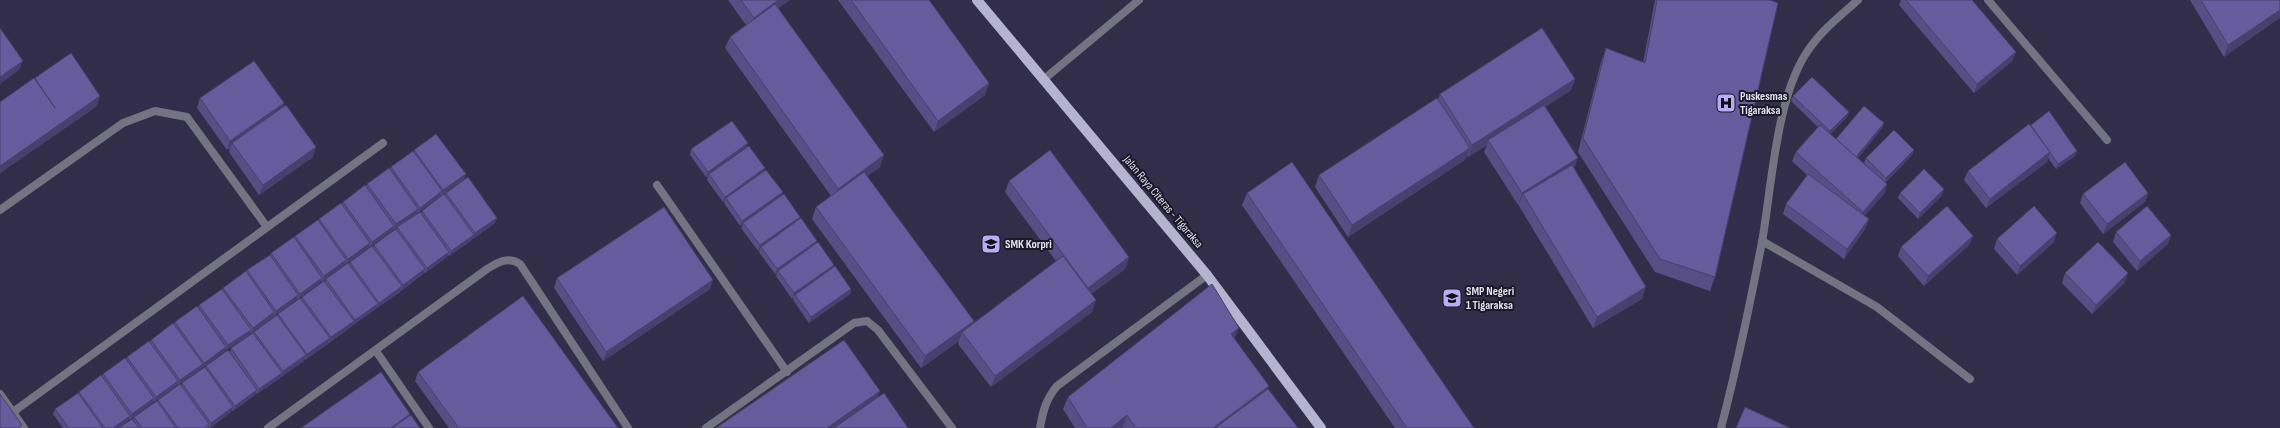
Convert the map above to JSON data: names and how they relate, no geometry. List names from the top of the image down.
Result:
{
  "streets": {
    "main road": ["Jalan Raya Citeras - Tigaraksa"]
  },
  "places": {
    "hospital": ["Puskesmas Tigaraksa"],
    "school or university": ["SMK Korpri", "SMP Negeri 1 Tigaraksa"]
  }
}
